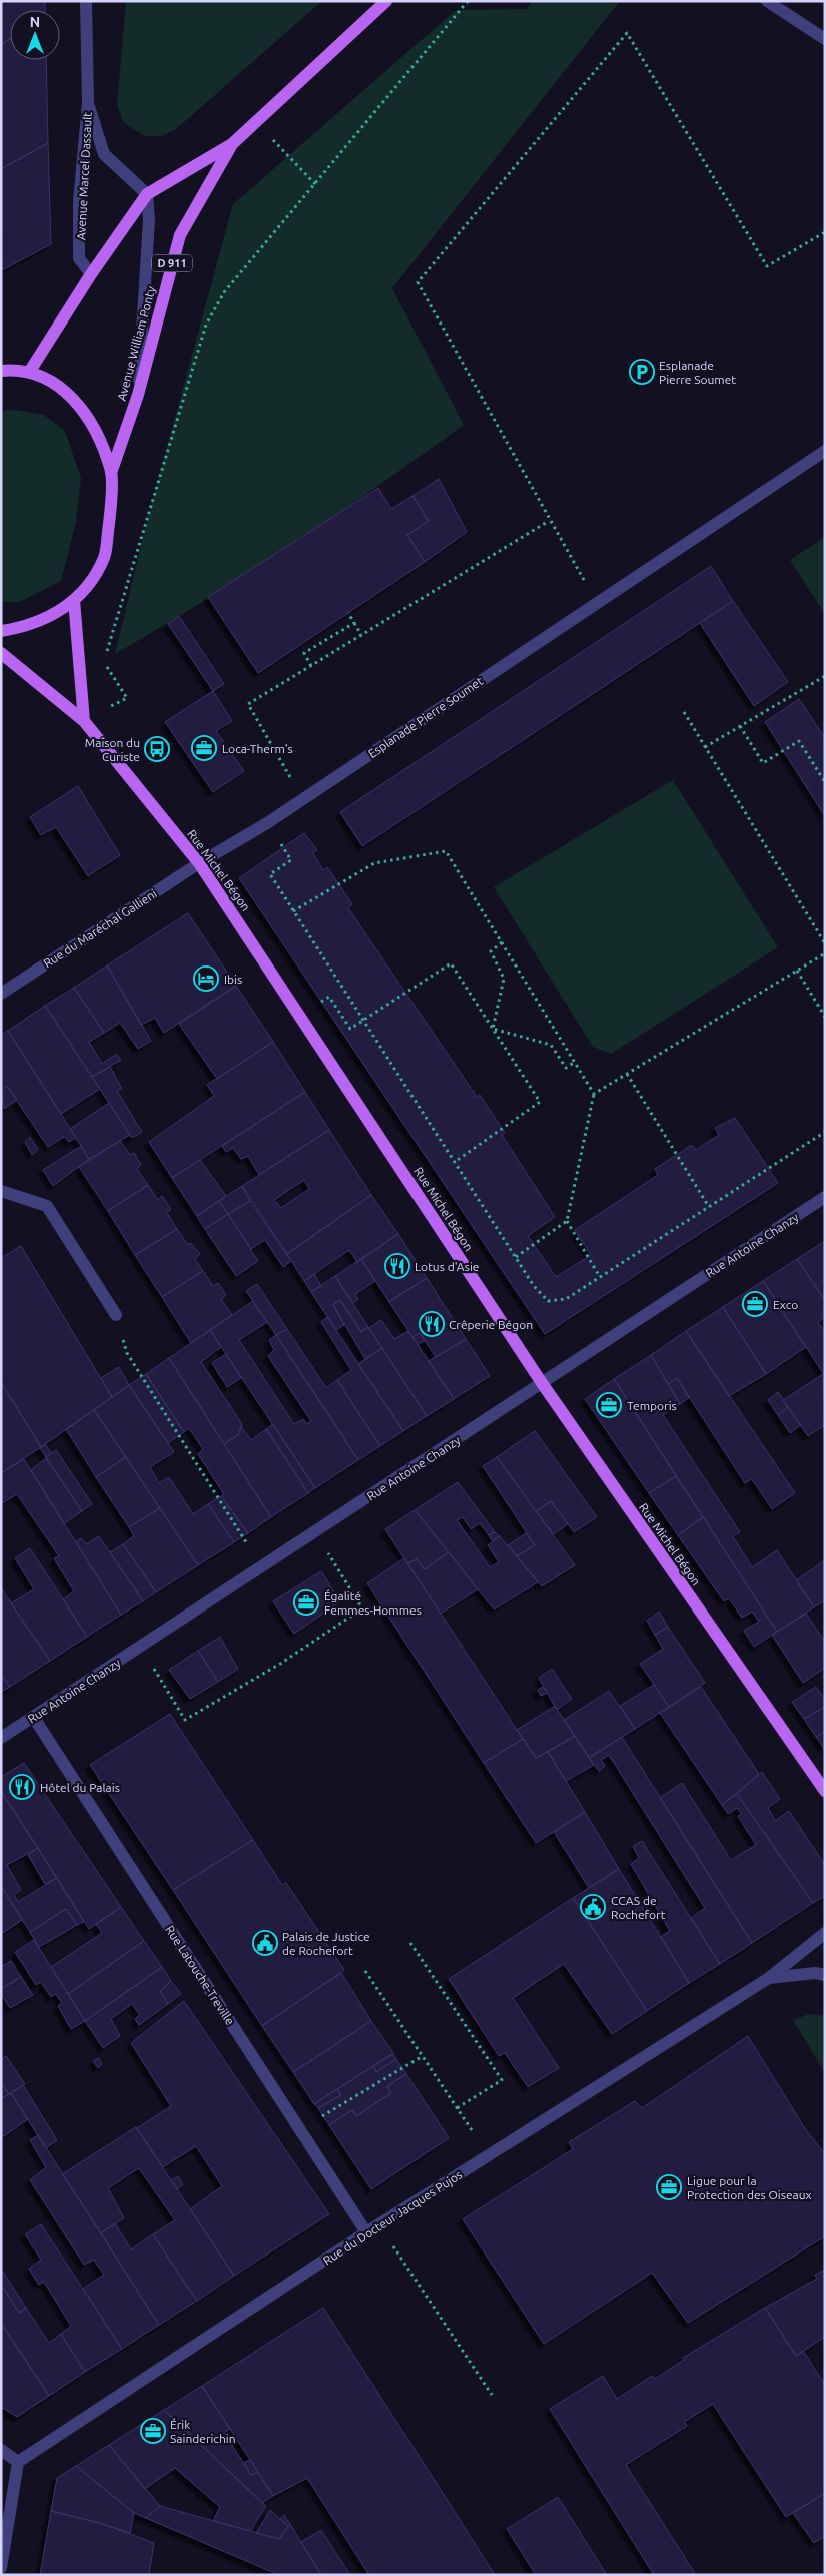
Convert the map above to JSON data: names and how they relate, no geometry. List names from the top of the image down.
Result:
{
  "streets": {
    "main road": ["D 911", "Avenue William Ponty", "Rue Michel Bégon"],
    "street": [
      "Avenue Marcel Dassault",
      "Esplanade Pierre Soumet",
      "Rue du Maréchal Gallieni",
      "Rue Antoine Chanzy",
      "Rue Latouche-Treville",
      "Rue du Docteur Jacques Pujos"
    ]
  },
  "crossings": [
    ["Avenue Marcel Dassault", "D 911"],
    ["Avenue Marcel Dassault", "Avenue William Ponty"],
    ["D 911", "Avenue William Ponty"],
    ["Esplanade Pierre Soumet", "Rue Michel Bégon"],
    ["Esplanade Pierre Soumet", "Rue du Maréchal Gallieni"],
    ["Rue Michel Bégon", "Rue du Maréchal Gallieni"],
    ["Rue Michel Bégon", "Rue Antoine Chanzy"],
    ["Rue Antoine Chanzy", "Rue Latouche-Treville"],
    ["Rue Latouche-Treville", "Rue du Docteur Jacques Pujos"]
  ],
  "places": {
    "parking": ["Esplanade Pierre Soumet"],
    "office": [
      "Loca-Therm's",
      "Exco",
      "Temporis",
      "Égalité Femmes-Hommes",
      "Ligue pour la Protection des Oiseaux",
      "Érik Sainderichin"
    ],
    "bus stop": ["Maison du Curiste"],
    "hotel": ["Ibis"],
    "restaurant": ["Lotus d'Asie", "Crêperie Bégon", "Hôtel du Palais"],
    "public building": ["CCAS de Rochefort", "Palais de Justice de Rochefort"]
  },
  "north": "top"
}
